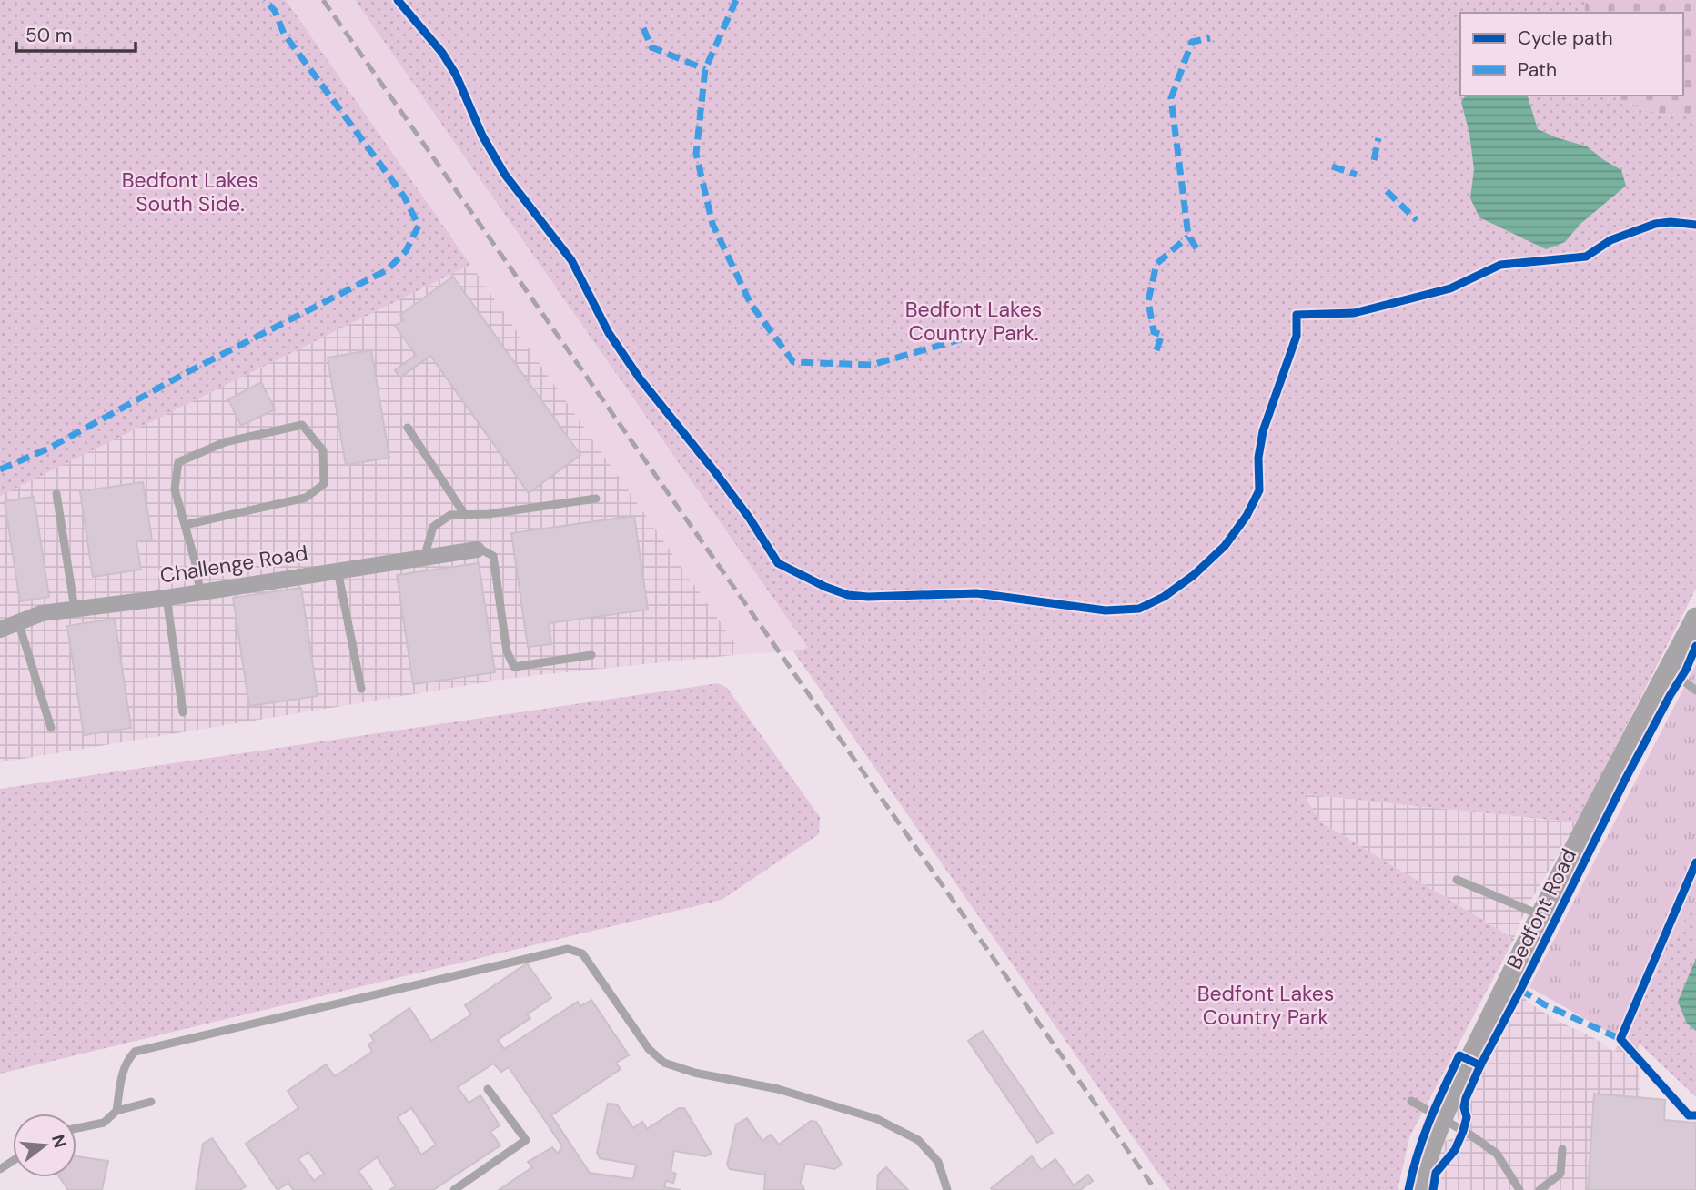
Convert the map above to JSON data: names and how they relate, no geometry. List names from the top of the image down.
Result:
{
  "streets": {
    "street": ["Challenge Road", "Bedfont Road"]
  },
  "parks": ["Bedfont Lakes South Side.", "Bedfont Lakes Country Park.", "Bedfont Lakes Country Park"],
  "legend": ["Cycle path", "Path"],
  "scale_bar": "50 m",
  "north": "right"
}
